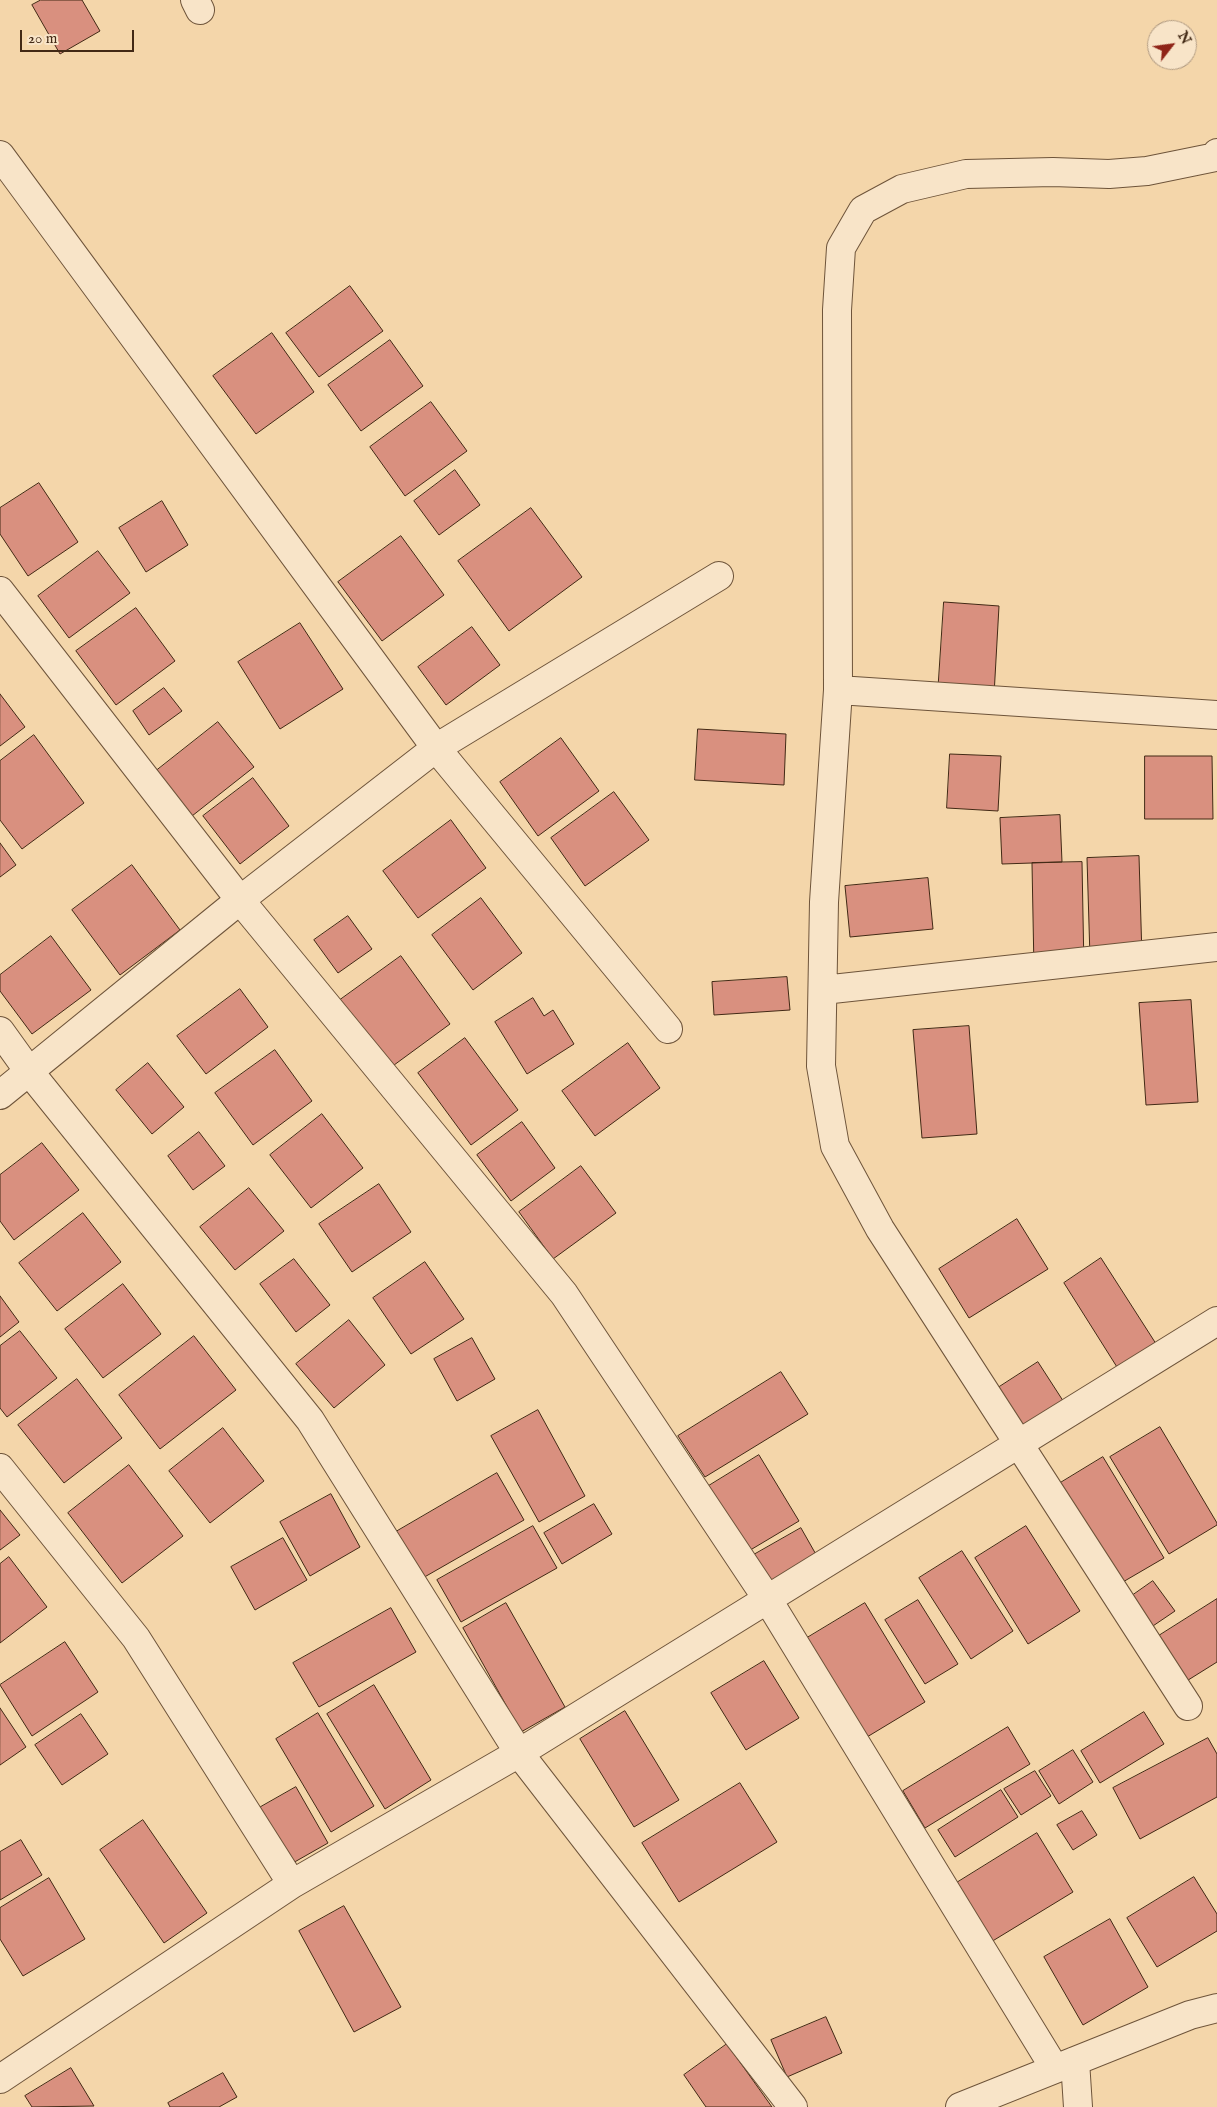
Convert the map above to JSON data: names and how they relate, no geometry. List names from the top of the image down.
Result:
{
  "scale_bar": "20 m",
  "north": "top right"
}
